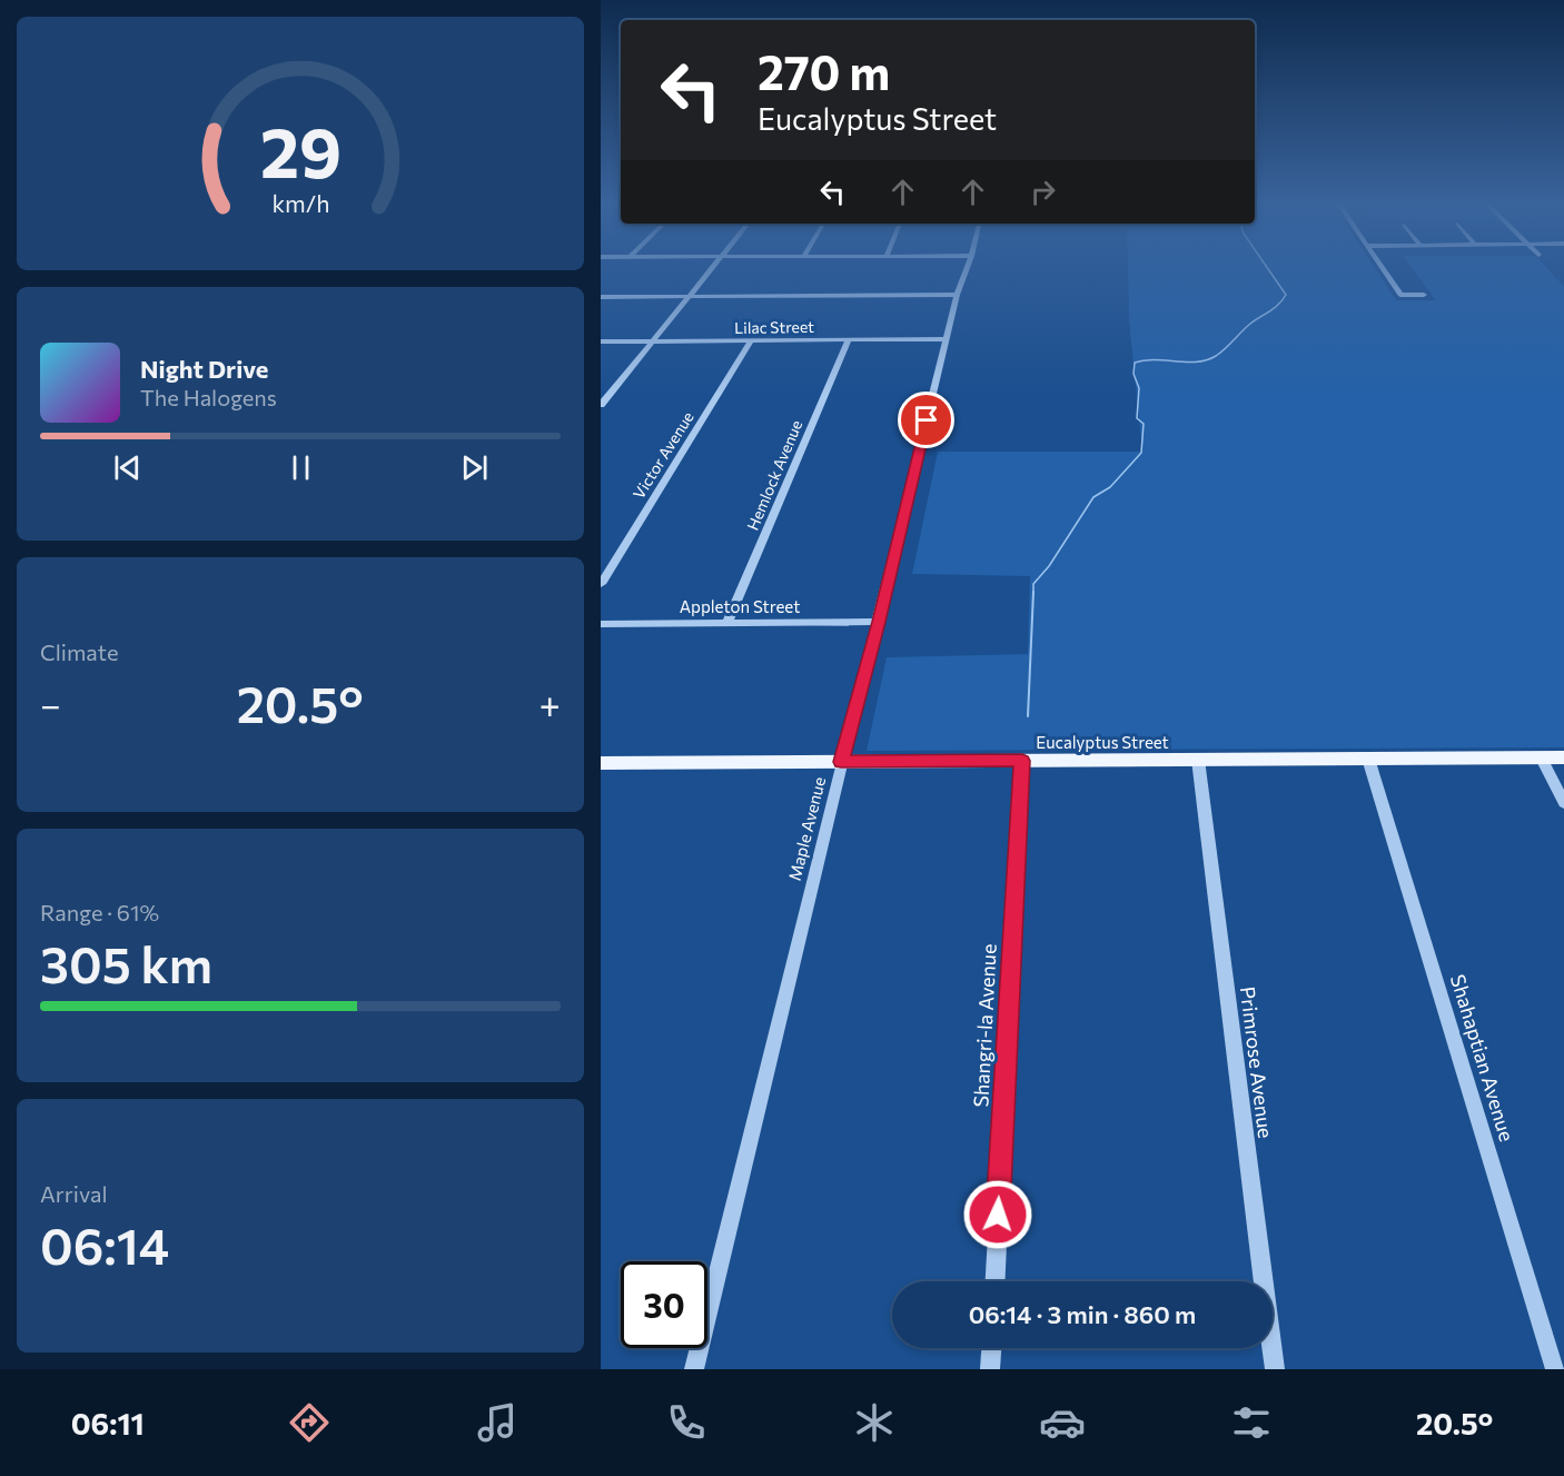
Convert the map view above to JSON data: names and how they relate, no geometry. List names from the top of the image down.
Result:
{
  "streets": {
    "main road": ["Eucalyptus Street"],
    "street": [
      "Lilac Street",
      "Victor Avenue",
      "Hemlock Avenue",
      "Appleton Street",
      "Maple Avenue",
      "Shangri-la Avenue",
      "Shahaptian Avenue",
      "Primrose Avenue"
    ]
  },
  "crossings": [
    ["Lilac Street", "Victor Avenue"],
    ["Lilac Street", "Hemlock Avenue"],
    ["Lilac Street", "Maple Avenue"],
    ["Hemlock Avenue", "Appleton Street"],
    ["Appleton Street", "Maple Avenue"],
    ["Eucalyptus Street", "Maple Avenue"],
    ["Eucalyptus Street", "Shangri-la Avenue"],
    ["Eucalyptus Street", "Shahaptian Avenue"],
    ["Eucalyptus Street", "Primrose Avenue"]
  ],
  "page": {
    "turn": ["270 m", "Eucalyptus Street"],
    "song": ["Night Drive", "The Halogens"],
    "tile": [
      "Climate",
      ["Range · 61%", "305 km"],
      ["Arrival", "06:14"]
    ],
    "heat": ["−", "20.5°", "+"],
    "limit": "30",
    "trip": "06:14 · 3 min · 860 m",
    "tabs": ["06:11", "20.5°"],
    "gauge": ["29", "km/h"]
  }
}
